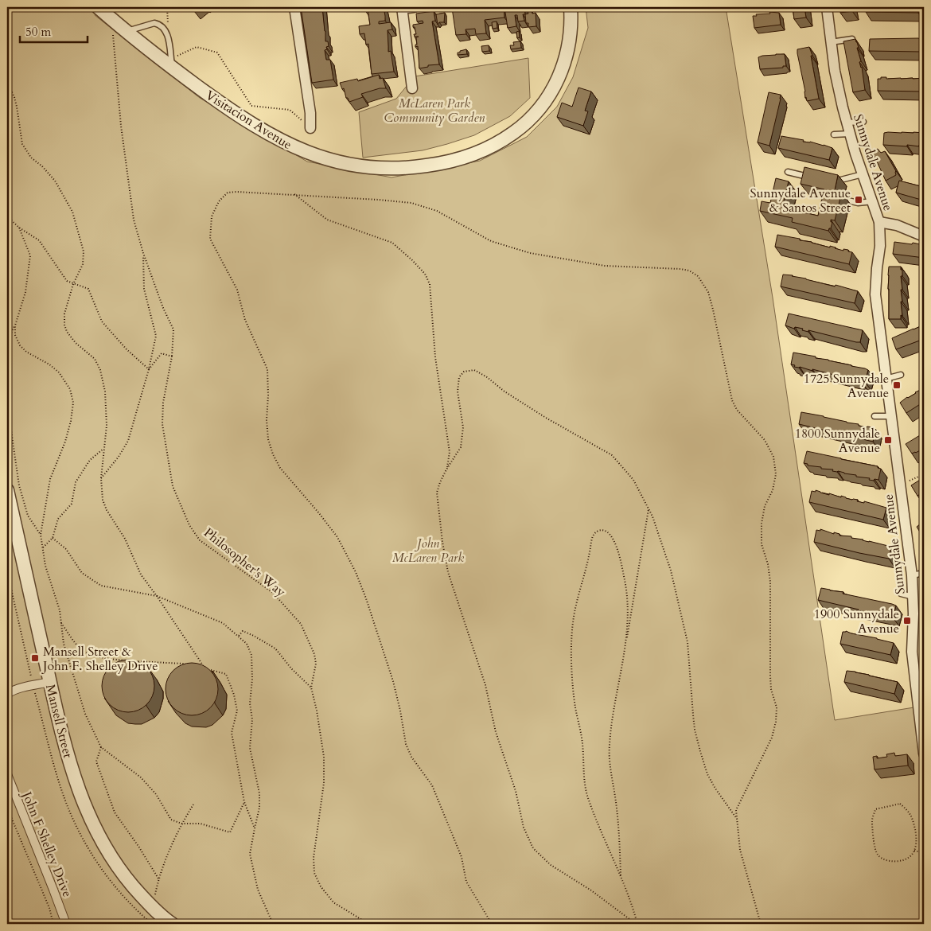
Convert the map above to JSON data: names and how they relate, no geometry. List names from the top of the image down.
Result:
{
  "streets": {
    "street": [
      "Visitacion Avenue",
      "Sunnydale Avenue",
      "Mansell Street",
      "John F Shelley Drive"
    ],
    "path": ["Philosopher's Way"]
  },
  "parks": ["McLaren Park Community Garden", "John McLaren Park"],
  "places": {
    "transit": [
      "Sunnydale Avenue & Santos Street",
      "1725 Sunnydale Avenue",
      "1800 Sunnydale Avenue",
      "1900 Sunnydale Avenue",
      "Mansell Street & John F. Shelley Drive"
    ]
  },
  "scale_bar": "50 m"
}
